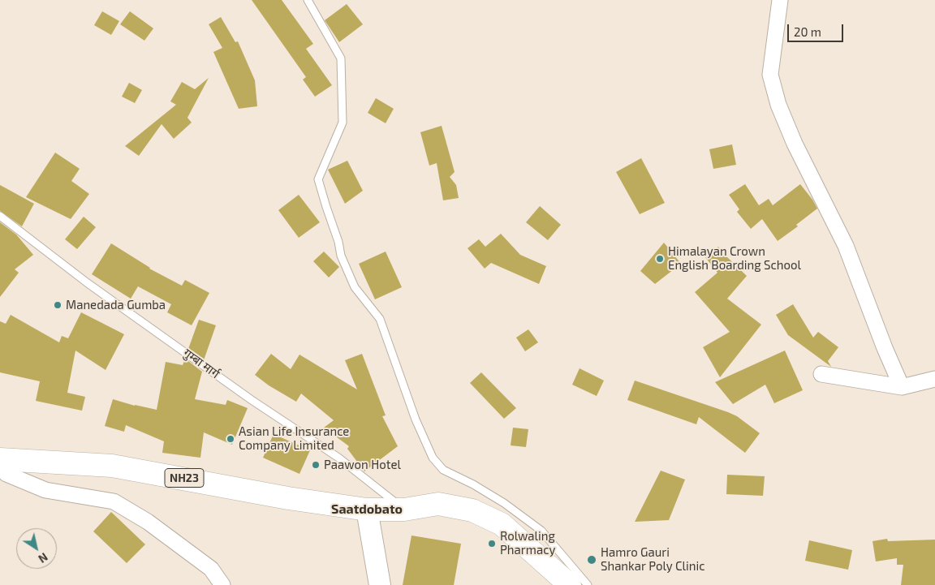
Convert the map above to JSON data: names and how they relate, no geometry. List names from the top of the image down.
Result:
{
  "streets": {
    "main road": ["NH23"],
    "lane": ["गुम्बा मार्ग"]
  },
  "crossings": [
    ["गुम्बा मार्ग", "NH23"]
  ],
  "districts": ["Saatdobato"],
  "places": [
    "Himalayan Crown English Boarding School",
    "Manedada Gumba",
    "Asian Life Insurance Company Limited",
    "Paawon Hotel",
    "Rolwaling Pharmacy",
    "Hamro Gauri Shankar Poly Clinic"
  ],
  "scale_bar": "20 m",
  "north": "bottom right"
}
